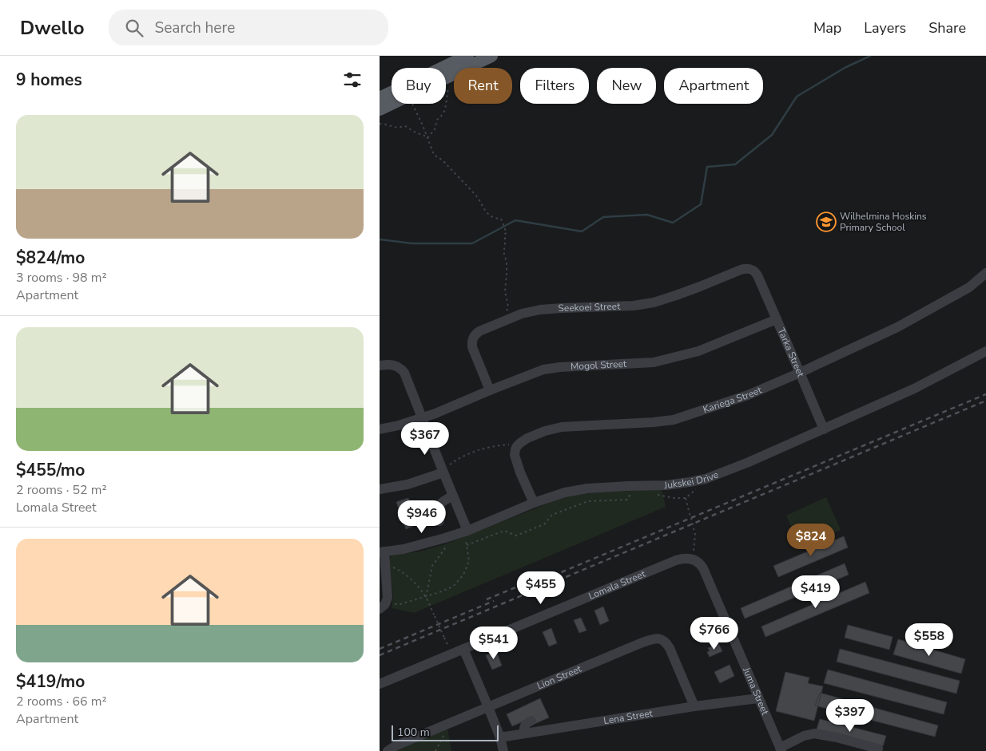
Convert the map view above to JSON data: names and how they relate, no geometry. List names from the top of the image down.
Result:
{
  "streets": {
    "street": [
      "Seekoei Street",
      "Tarka Street",
      "Mogol Street",
      "Kariega Street",
      "Jukskei Drive",
      "Lomala Street",
      "Lion Street",
      "Juma Street",
      "Lena Street"
    ]
  },
  "crossings": [
    ["Seekoei Street", "Tarka Street"],
    ["Seekoei Street", "Mogol Street"],
    ["Tarka Street", "Mogol Street"],
    ["Tarka Street", "Kariega Street"],
    ["Tarka Street", "Jukskei Drive"],
    ["Lomala Street", "Juma Street"],
    ["Lion Street", "Lena Street"],
    ["Juma Street", "Lena Street"]
  ],
  "places": {
    "school or university": ["Wilhelmina Hoskins Primary School"]
  },
  "scale_bar": "100 m",
  "page": {
    "header": "Dwello",
    "search": "Search here",
    "nav": ["Map", "Layers", "Share"],
    "heading": "9 homes",
    "chip": [
      "Buy",
      "Rent",
      "Filters",
      "New",
      "Apartment"
    ],
    "list": [
      {
        "name": "$824/mo",
        "note": "3 rooms · 98 m² · Apartment"
      },
      {
        "name": "$455/mo",
        "note": "2 rooms · 52 m² · Lomala Street"
      },
      {
        "name": "$419/mo",
        "note": "2 rooms · 66 m² · Apartment"
      }
    ],
    "price": [
      "$367",
      "$946",
      "$824",
      "$455",
      "$419",
      "$766",
      "$558",
      "$541",
      "$397"
    ],
    "scale": "100 m"
  }
}
